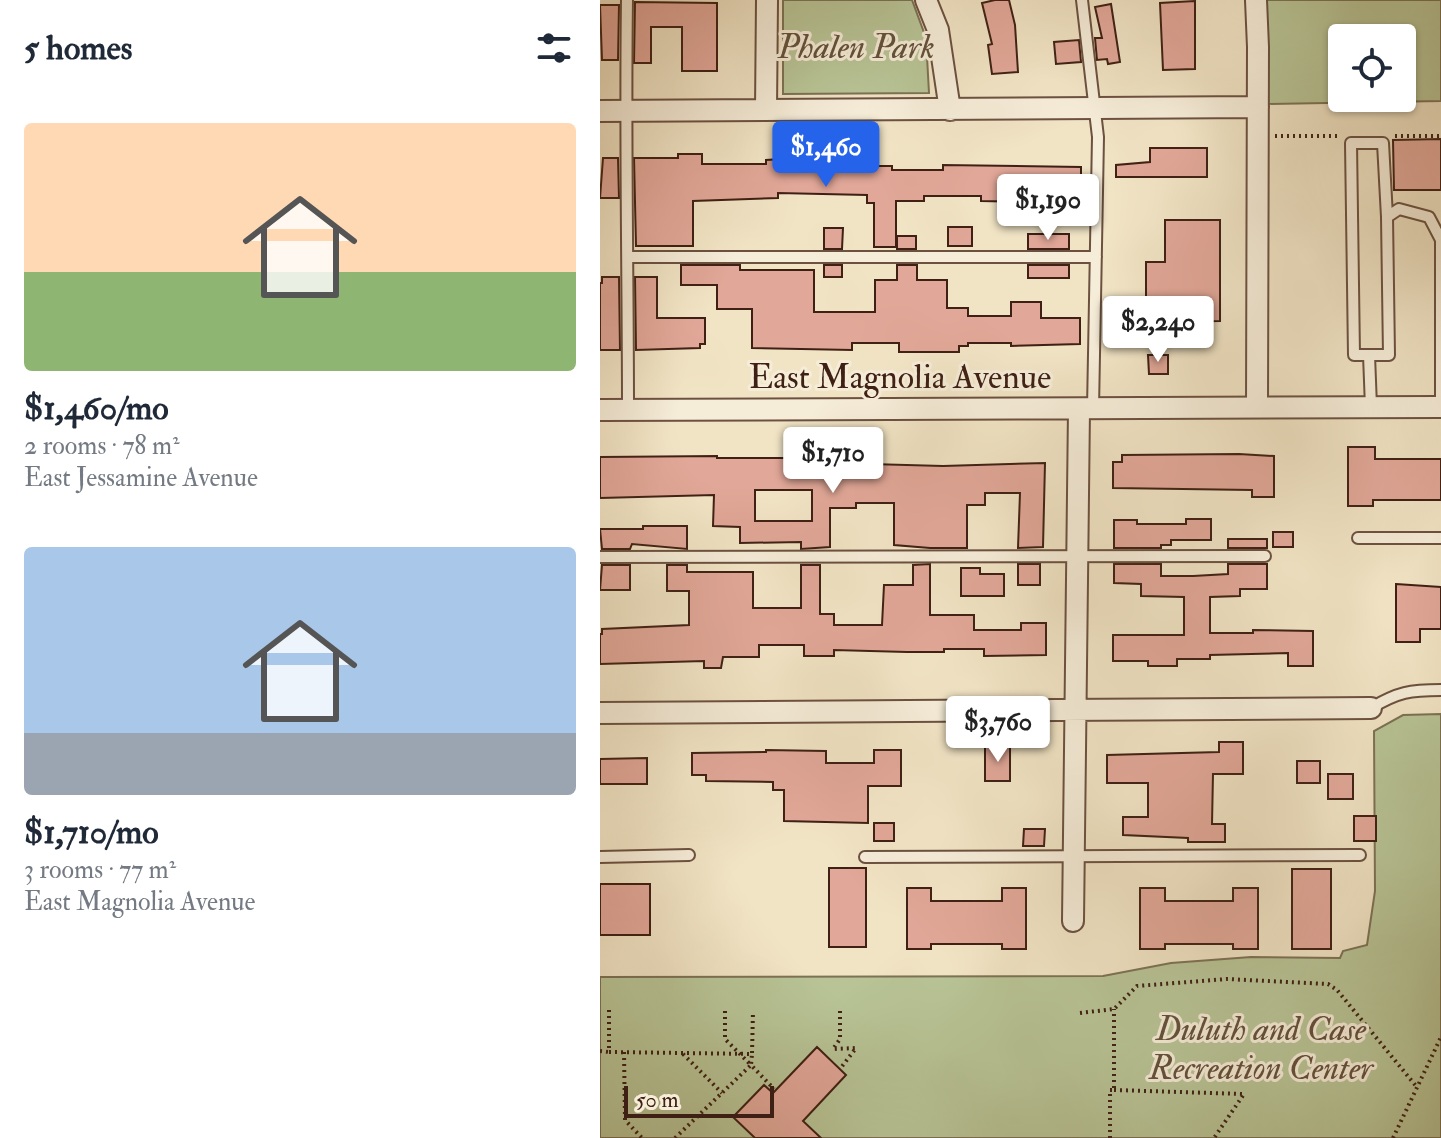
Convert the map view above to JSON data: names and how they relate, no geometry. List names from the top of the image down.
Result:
{
  "streets": {
    "street": ["East Magnolia Avenue"]
  },
  "parks": ["Phalen Park", "Duluth and Case Recreation Center"],
  "scale_bar": "50 m",
  "page": {
    "heading": "5 homes",
    "list": [
      {
        "name": "$1,460/mo",
        "note": "2 rooms · 78 m² · East Jessamine Avenue"
      },
      {
        "name": "$1,710/mo",
        "note": "3 rooms · 77 m² · East Magnolia Avenue"
      }
    ],
    "price": [
      "$1,460",
      "$1,190",
      "$2,240",
      "$1,710",
      "$3,760"
    ],
    "scale": "50 m"
  }
}
